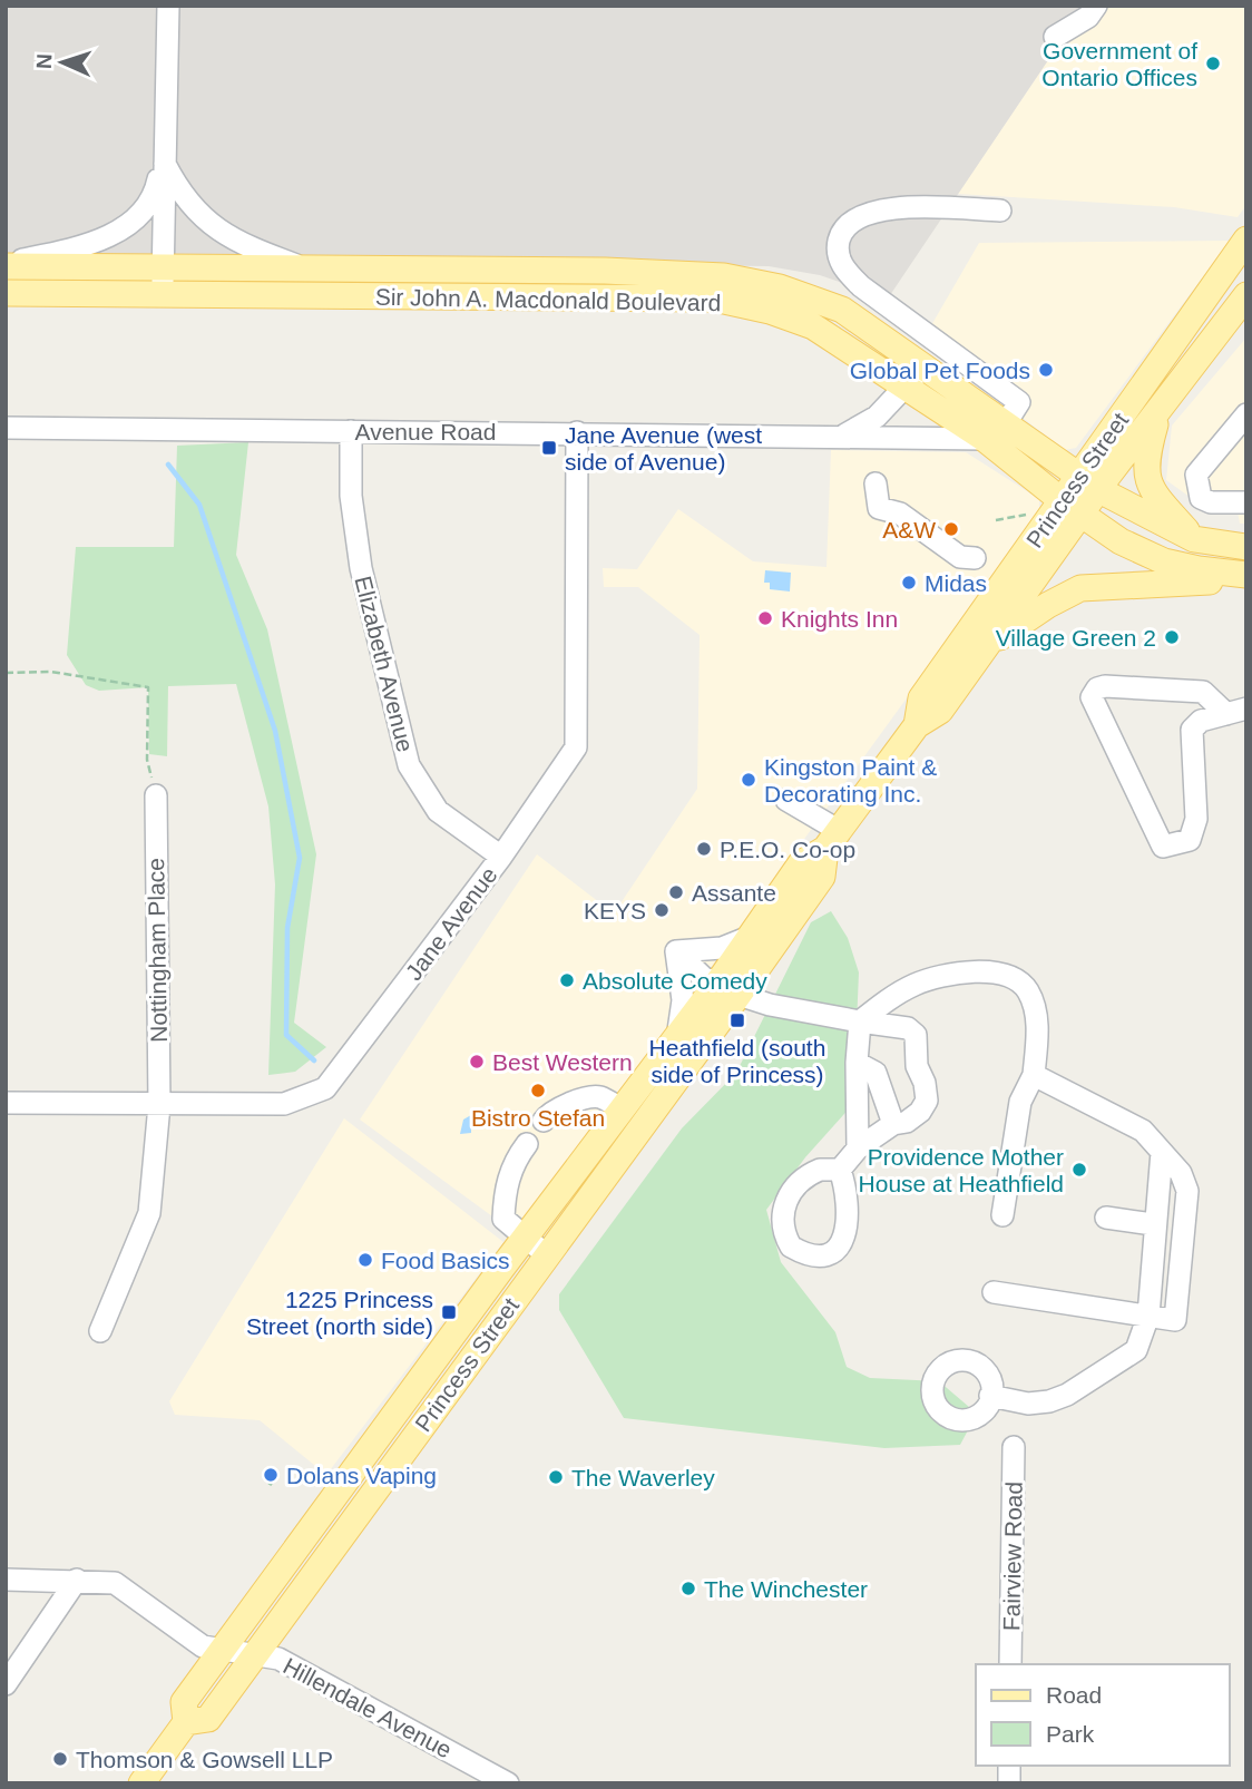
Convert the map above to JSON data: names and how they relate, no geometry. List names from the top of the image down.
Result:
{
  "streets": {
    "main road": ["Sir John A. Macdonald Boulevard", "Princess Street"],
    "street": [
      "Avenue Road",
      "Elizabeth Avenue",
      "Jane Avenue",
      "Nottingham Place",
      "Fairview Road",
      "Hillendale Avenue"
    ]
  },
  "crossings": [
    ["Sir John A. Macdonald Boulevard", "Avenue Road"],
    ["Sir John A. Macdonald Boulevard", "Princess Street"],
    ["Avenue Road", "Elizabeth Avenue"],
    ["Avenue Road", "Jane Avenue"],
    ["Princess Street", "Hillendale Avenue"],
    ["Elizabeth Avenue", "Jane Avenue"],
    ["Jane Avenue", "Nottingham Place"]
  ],
  "places": {
    "other": [
      "Government of Ontario Offices",
      "Global Pet Foods",
      "A&W",
      "Midas",
      "Knights Inn",
      "Village Green 2",
      "Kingston Paint & Decorating Inc.",
      "P.E.O. Co-op",
      "Assante",
      "KEYS",
      "Absolute Comedy",
      "Best Western",
      "Bistro Stefan",
      "Providence Mother House at Heathfield",
      "Food Basics",
      "Dolans Vaping",
      "The Waverley",
      "The Winchester",
      "Thomson & Gowsell LLP"
    ],
    "transit": ["Jane Avenue (west side of Avenue)", "Heathfield (south side of Princess)", "1225 Princess Street (north side)"]
  },
  "legend": ["Road", "Park"],
  "north": "left"
}
